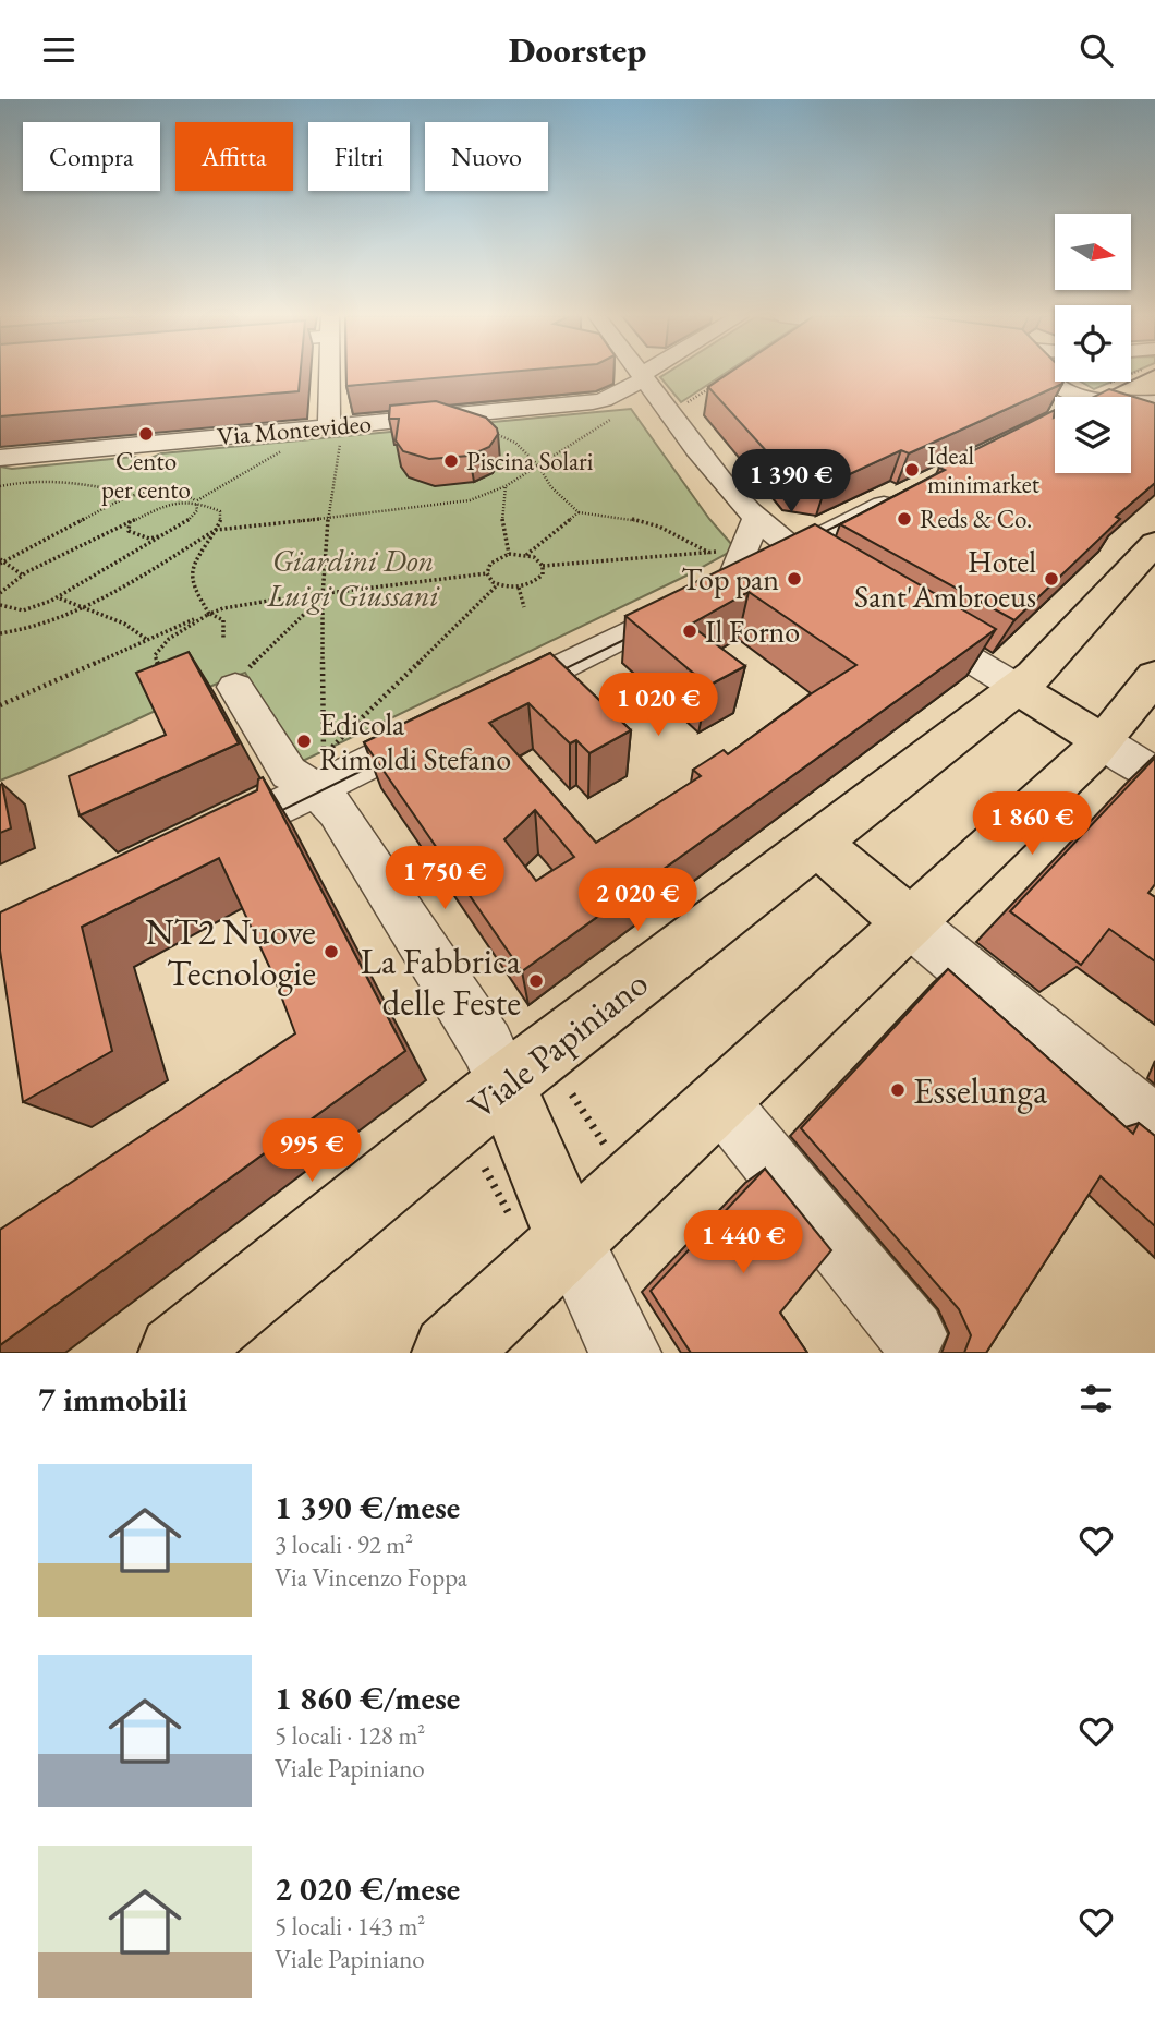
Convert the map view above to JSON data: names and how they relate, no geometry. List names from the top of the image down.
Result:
{
  "streets": {
    "main road": ["Viale Papiniano"],
    "street": ["Via Montevideo"]
  },
  "parks": ["Giardini Don Luigi Giussani"],
  "places": [
    "Cento per cento",
    "Piscina Solari",
    "Ideal minimarket",
    "Reds & Co.",
    "Top pan",
    "Hotel Sant'Ambroeus",
    "Il Forno",
    "Edicola Rimoldi Stefano",
    "NT2 Nuove Tecnologie",
    "La Fabbrica delle Feste",
    "Esselunga"
  ],
  "north": "right",
  "page": {
    "header": "Doorstep",
    "chip": [
      "Compra",
      "Affitta",
      "Filtri",
      "Nuovo"
    ],
    "price": [
      "1 390 €",
      "1 020 €",
      "1 860 €",
      "1 750 €",
      "2 020 €",
      "995 €",
      "1 440 €"
    ],
    "heading": "7 immobili",
    "list": [
      {
        "name": "1 390 €/mese",
        "note": "3 locali · 92 m² · Via Vincenzo Foppa"
      },
      {
        "name": "1 860 €/mese",
        "note": "5 locali · 128 m² · Viale Papiniano"
      },
      {
        "name": "2 020 €/mese",
        "note": "5 locali · 143 m² · Viale Papiniano"
      }
    ]
  }
}
